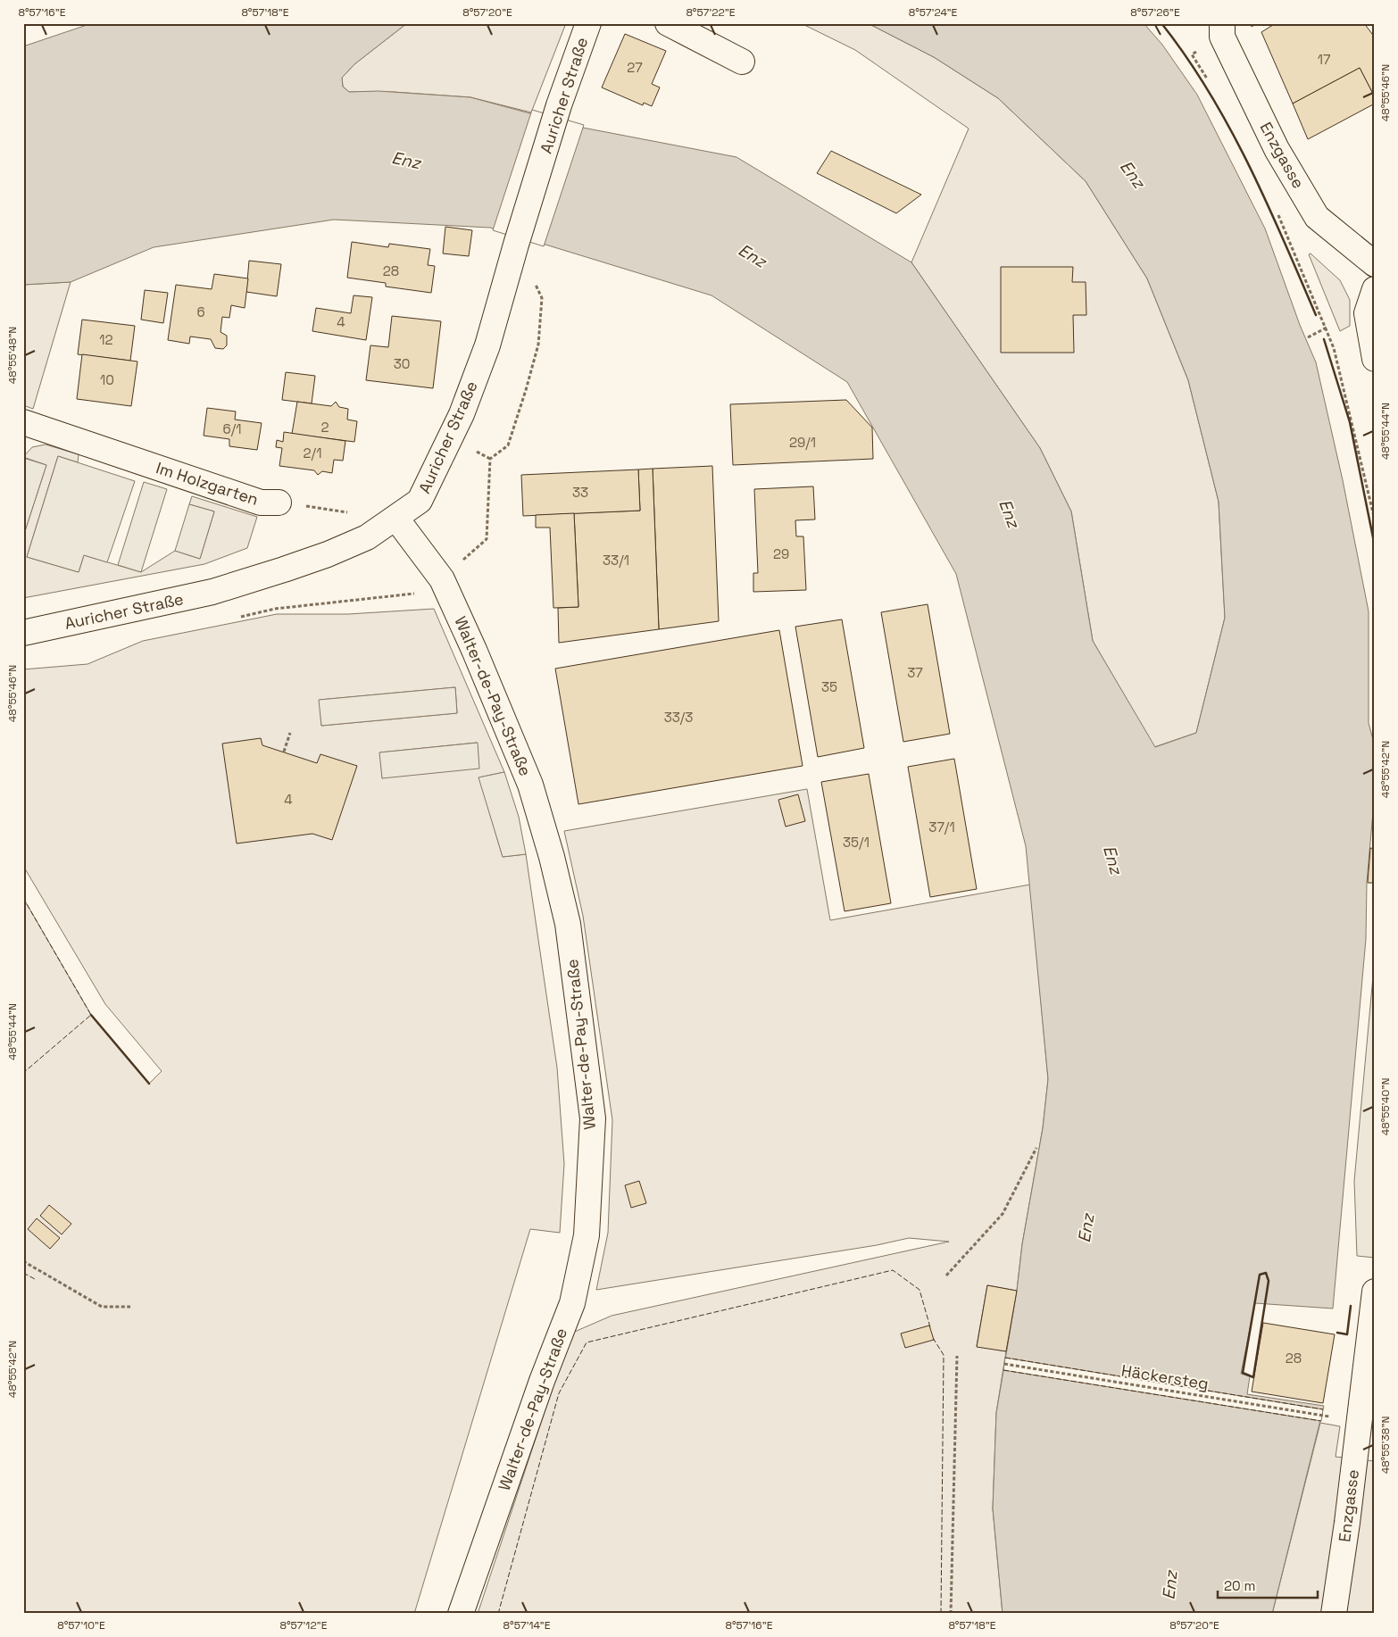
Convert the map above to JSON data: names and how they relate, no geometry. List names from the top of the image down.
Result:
{
  "streets": {
    "street": [
      "Auricher Straße",
      "Enzgasse",
      "Im Holzgarten",
      "Walter-de-Pay-Straße"
    ],
    "path": ["Häckersteg"]
  },
  "crossings": [
    ["Auricher Straße", "Im Holzgarten"],
    ["Auricher Straße", "Walter-de-Pay-Straße"],
    ["Im Holzgarten", "Walter-de-Pay-Straße"]
  ],
  "water": ["Enz"],
  "house_numbers": [
    "17",
    "27",
    "28",
    "6",
    "4",
    "12",
    "30",
    "10",
    "2",
    "6/1",
    "29/1",
    "2/1",
    "33",
    "29",
    "33/1",
    "37",
    "35",
    "33/3",
    "4",
    "37/1",
    "35/1",
    "28"
  ],
  "scale_bar": "20 m",
  "coordinates": [
    "8°57'16\"E",
    "8°57'18\"E",
    "8°57'20\"E",
    "8°57'22\"E",
    "8°57'24\"E",
    "8°57'26\"E",
    "48°55'46\"N",
    "48°55'48\"N",
    "48°55'44\"N",
    "48°55'42\"N",
    "48°55'40\"N",
    "48°55'38\"N",
    "8°57'10\"E",
    "8°57'12\"E",
    "8°57'14\"E"
  ]
}
